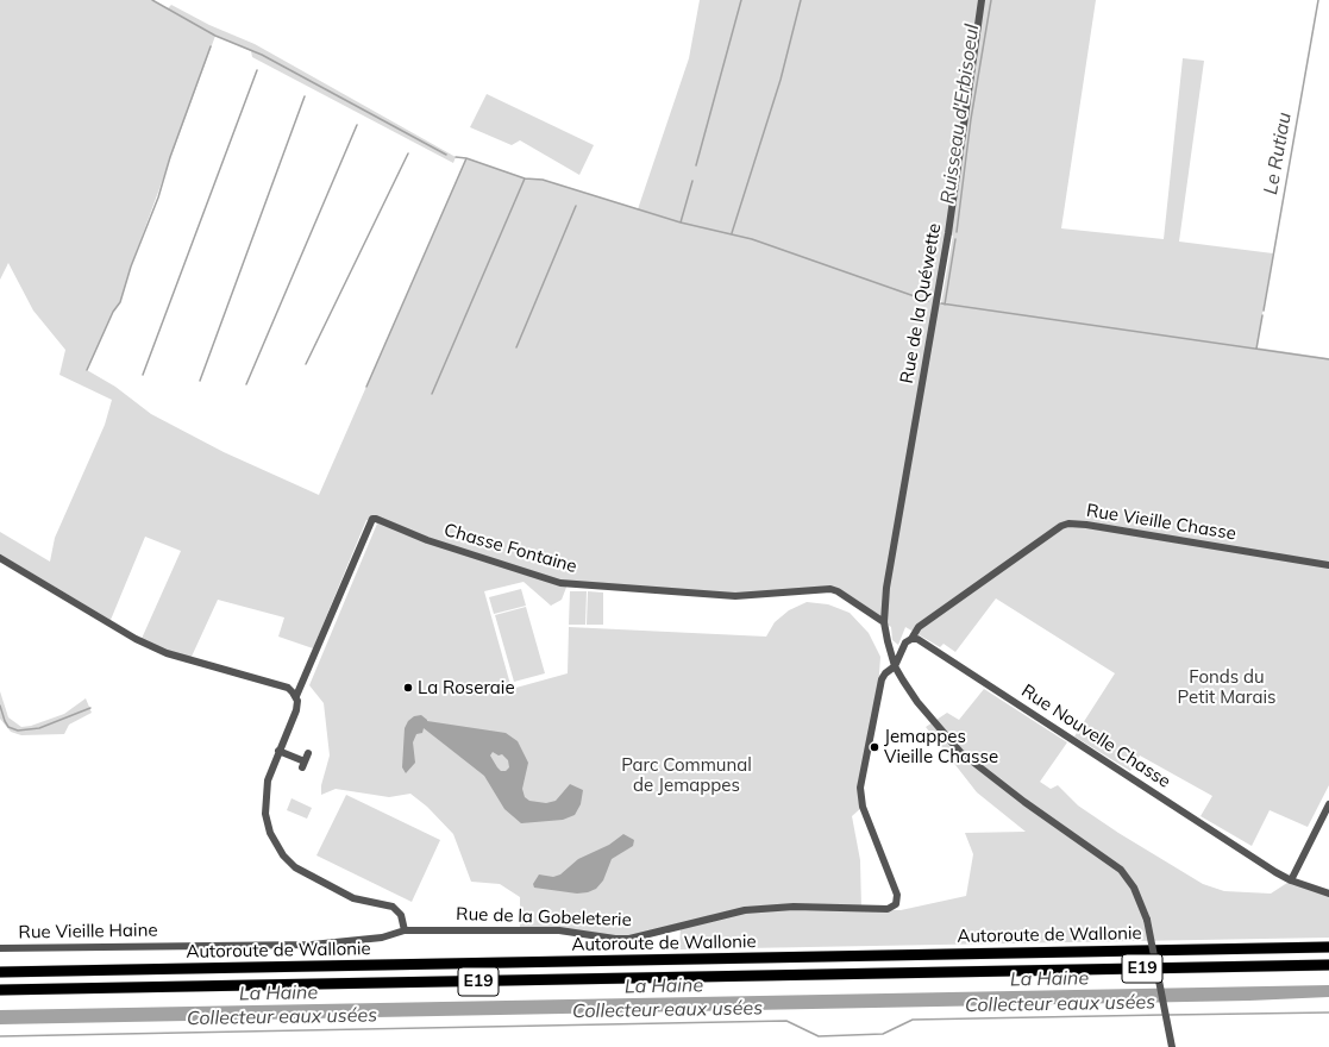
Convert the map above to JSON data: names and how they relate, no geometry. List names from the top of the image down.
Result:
{
  "streets": {
    "highway": ["Autoroute de Wallonie", "E19"],
    "street": [
      "Rue de la Quéwette",
      "Rue Vieille Chasse",
      "Chasse Fontaine",
      "Rue Nouvelle Chasse",
      "Rue de la Gobeleterie",
      "Rue Vieille Haine"
    ]
  },
  "crossings": [
    ["Rue de la Quéwette", "Chasse Fontaine"],
    ["Rue de la Quéwette", "Rue de la Gobeleterie"],
    ["Rue Vieille Chasse", "Rue Nouvelle Chasse"],
    ["Rue de la Gobeleterie", "Rue Vieille Haine"]
  ],
  "water": [
    "Ruisseau d'Erbisoeul",
    "Le Rutiau",
    "La Haine",
    "Collecteur eaux usées"
  ],
  "parks": ["Fonds du Petit Marais", "Parc Communal de Jemappes"],
  "places": ["La Roseraie", "Jemappes Vieille Chasse"]
}
